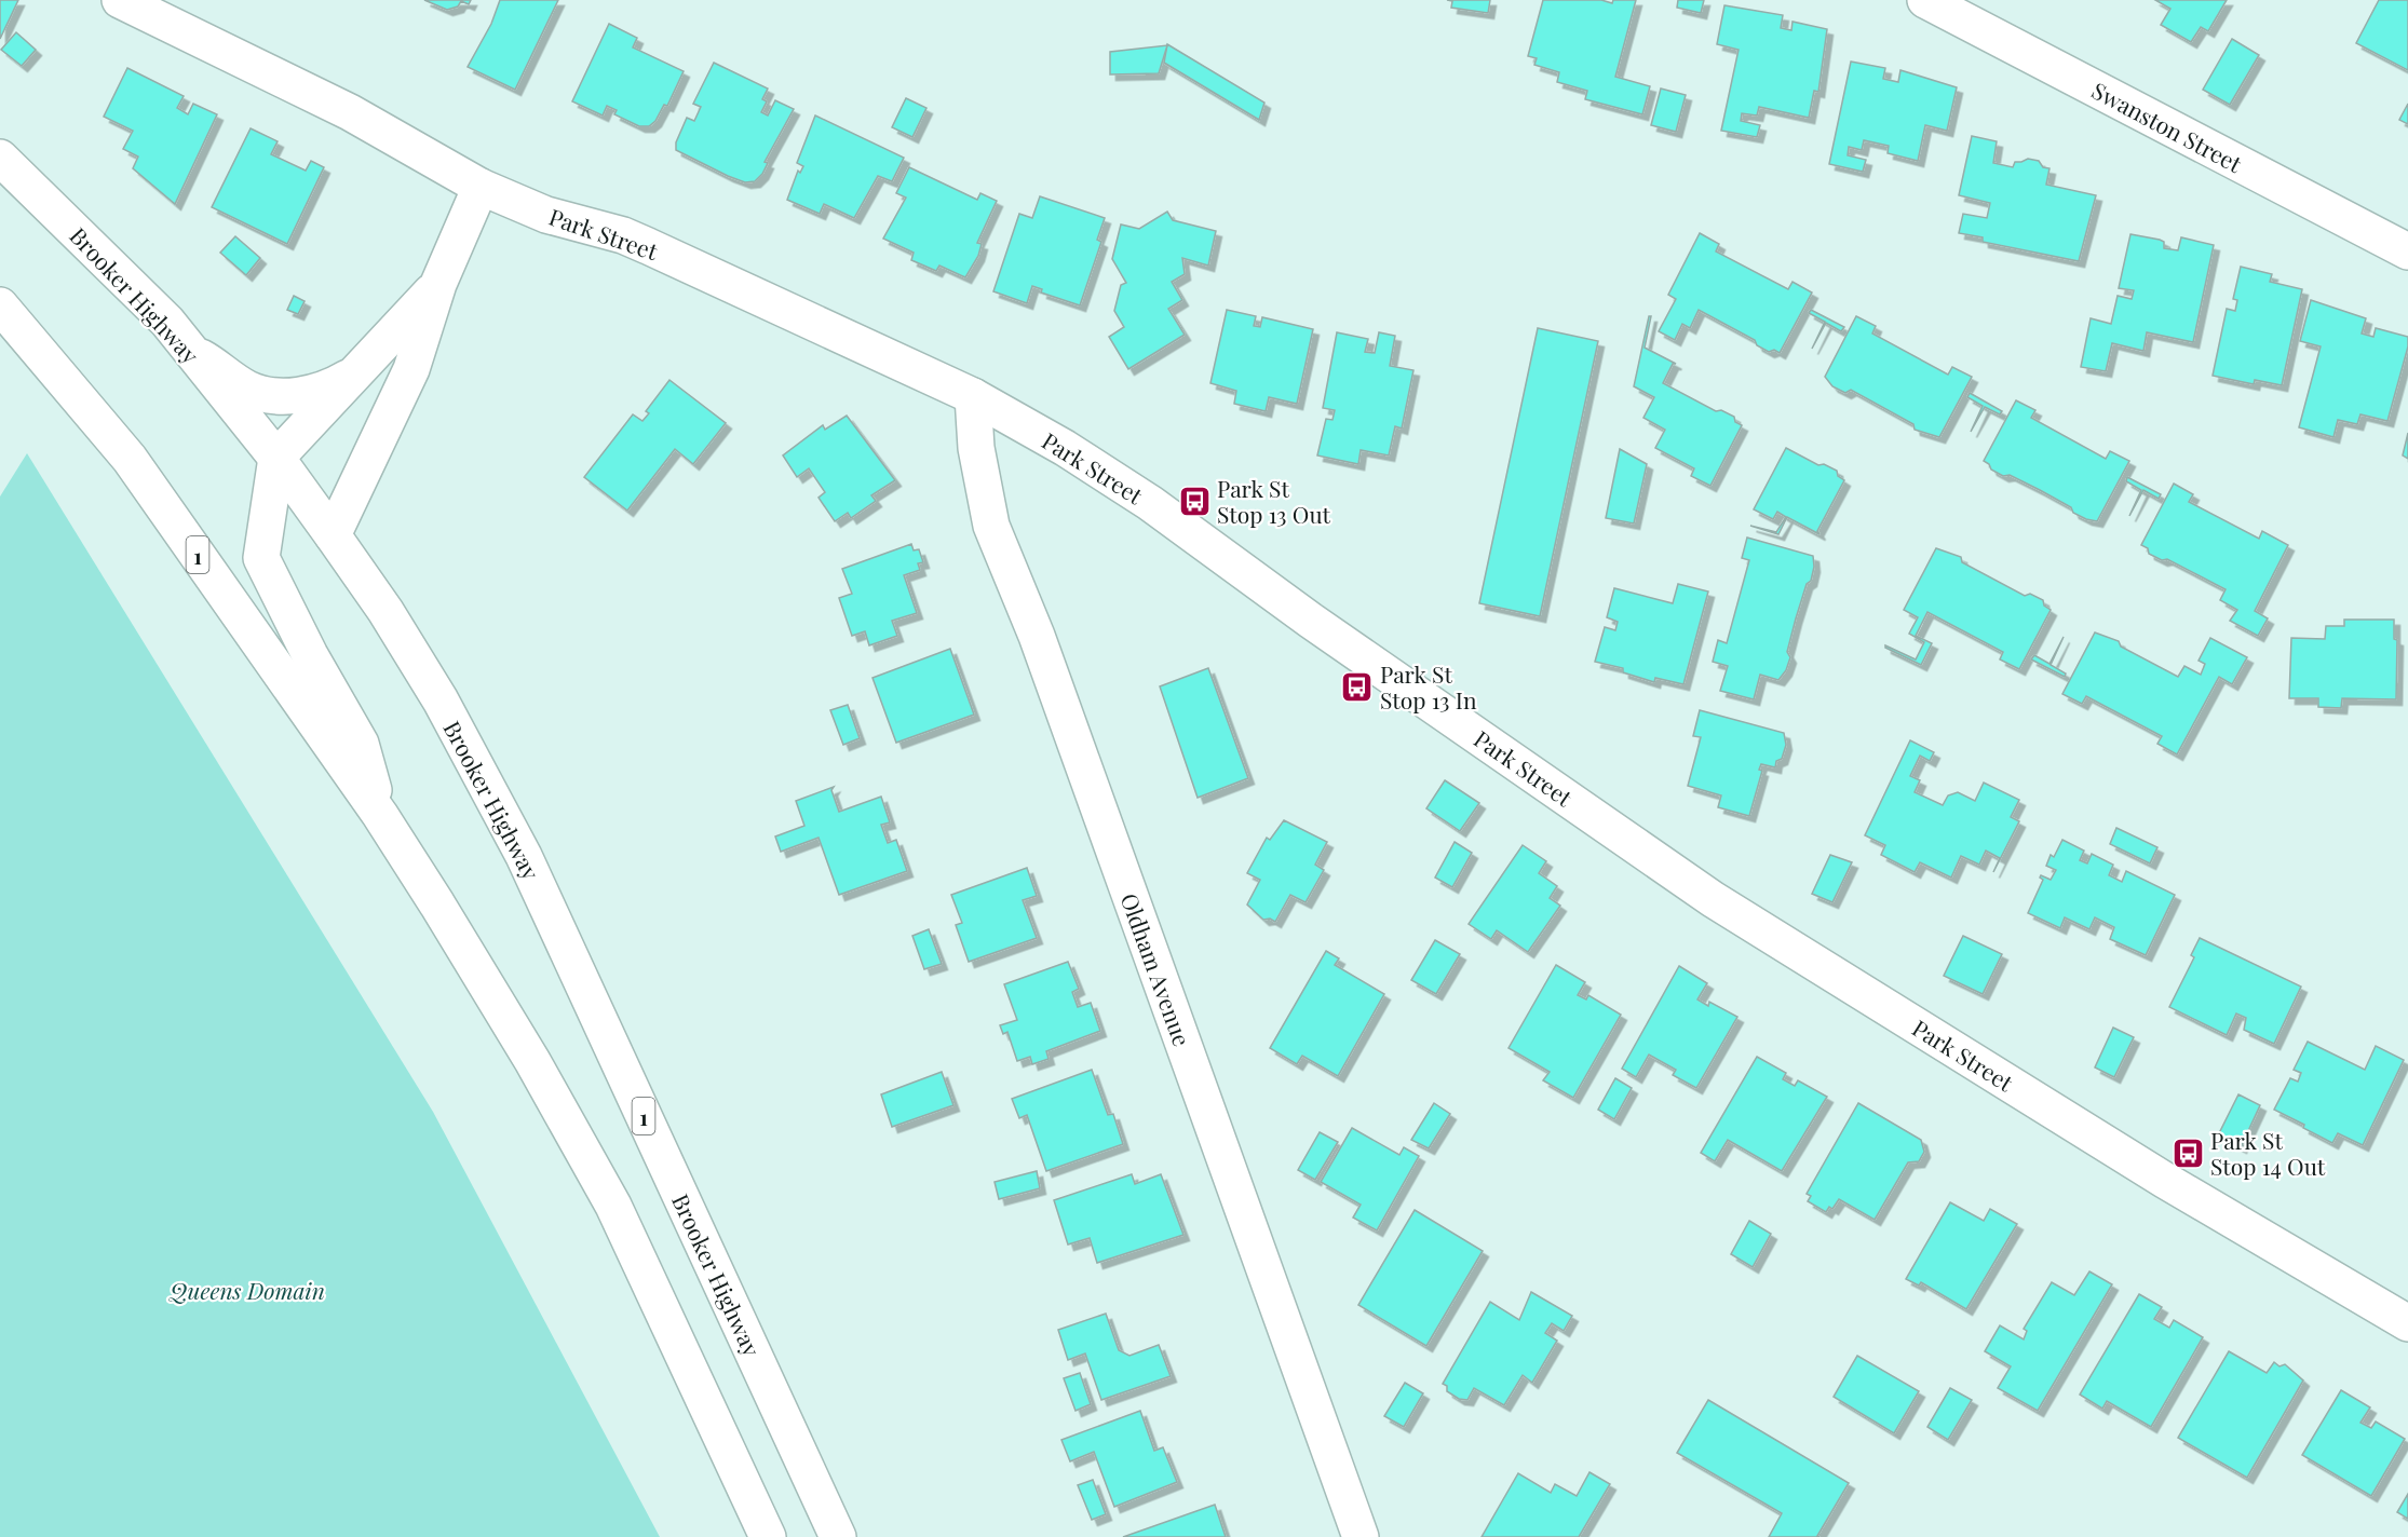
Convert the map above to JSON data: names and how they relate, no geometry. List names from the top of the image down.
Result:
{
  "streets": {
    "main road": [
      "Swanston Street",
      "Park Street",
      "Brooker Highway",
      "1",
      "Oldham Avenue"
    ]
  },
  "crossings": [
    ["Park Street", "Oldham Avenue"]
  ],
  "parks": ["Queens Domain"],
  "places": {
    "bus stop": ["Park St Stop 13 Out", "Park St Stop 13 In", "Park St Stop 14 Out"]
  }
}
